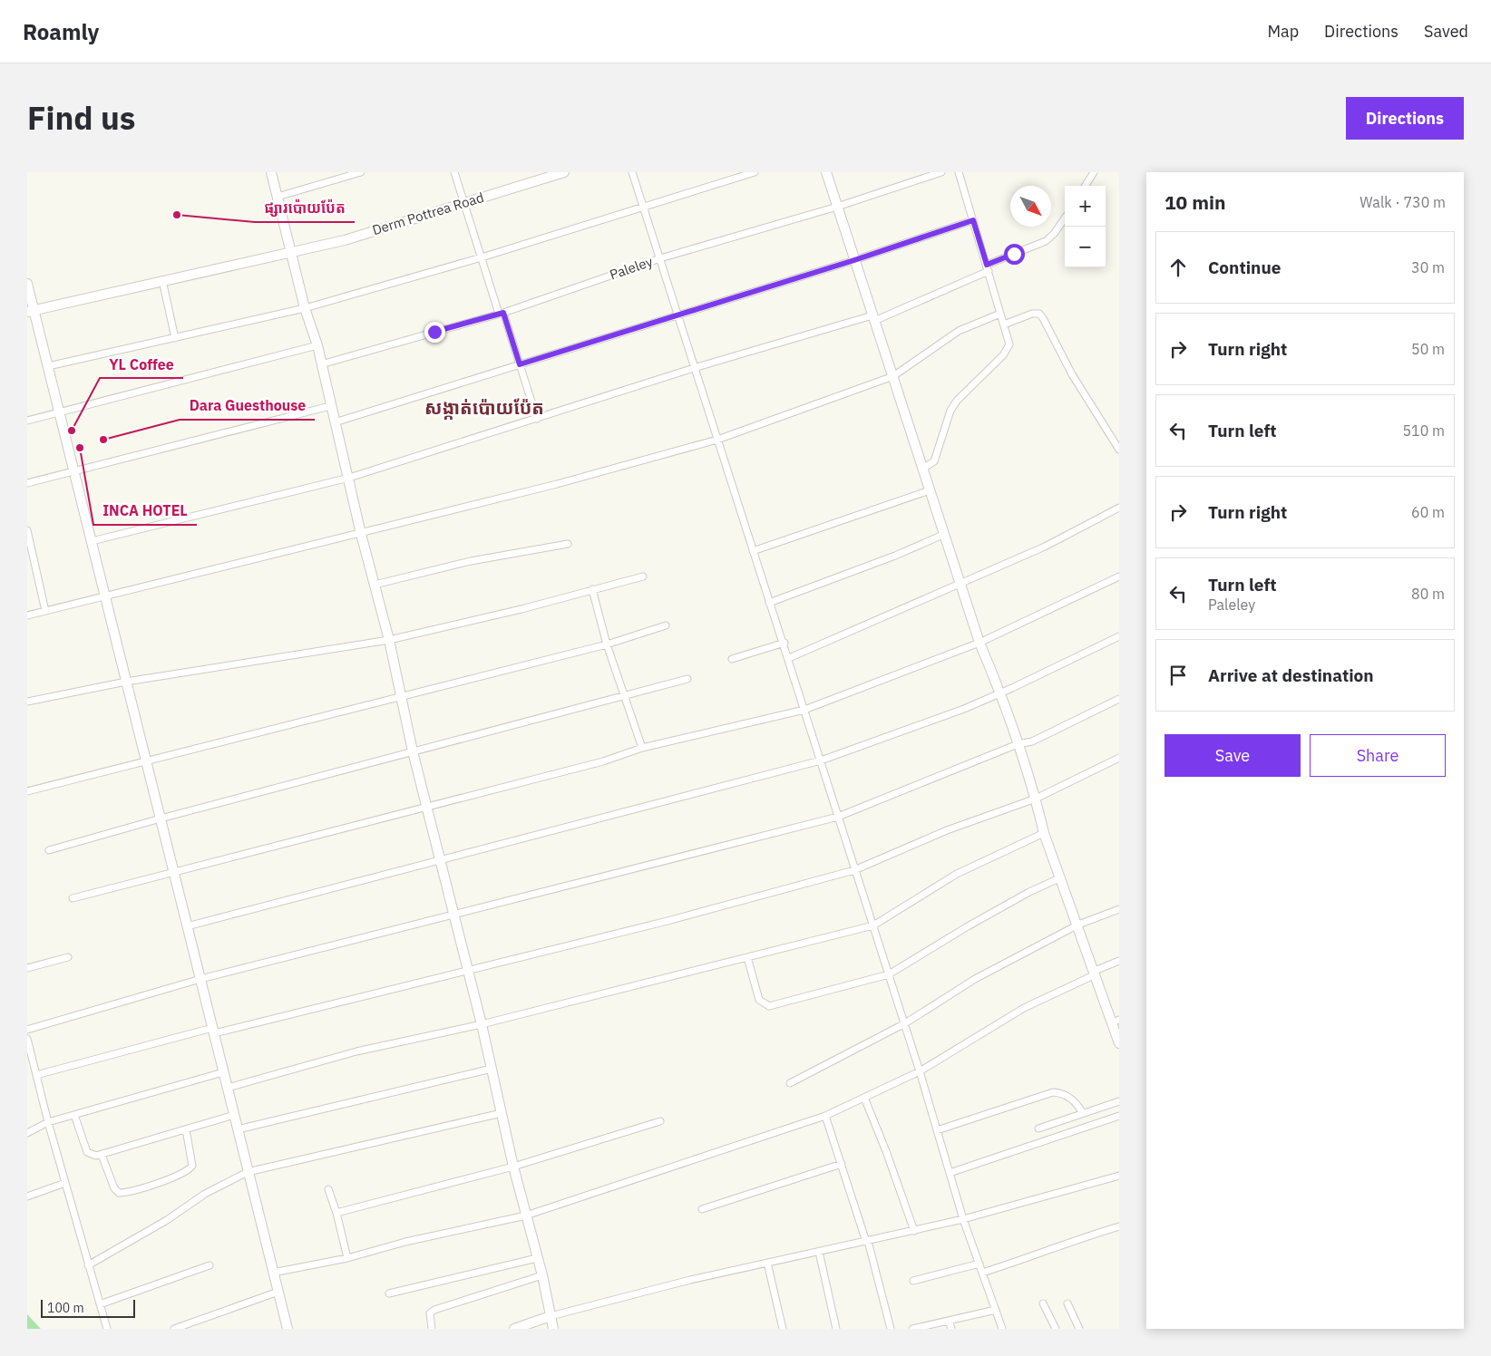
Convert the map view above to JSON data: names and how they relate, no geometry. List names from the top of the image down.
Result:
{
  "streets": {
    "street": ["Derm Pottrea Road", "Paleley"]
  },
  "districts": ["សង្កាត់ប៉ោយប៉ែត"],
  "places": [
    "ផ្សារប៉ោយប៉ែត",
    "YL Coffee",
    "Dara Guesthouse",
    "INCA HOTEL"
  ],
  "scale_bar": "100 m",
  "north": "bottom right",
  "page": {
    "header": "Roamly",
    "nav": ["Map", "Directions", "Saved"],
    "title": "Find us",
    "buttons": [
      "Directions",
      ["Save", "Share"]
    ],
    "heading": ["10 min", "Walk · 730 m"],
    "map_buttons": ["+", "−"],
    "list": [
      ["Continue", "30 m"],
      ["Turn right", "50 m"],
      ["Turn left", "510 m"],
      ["Turn right", "60 m"],
      ["Turn left", "Paleley", "80 m"],
      "Arrive at destination"
    ],
    "scale": "100 m"
  }
}
